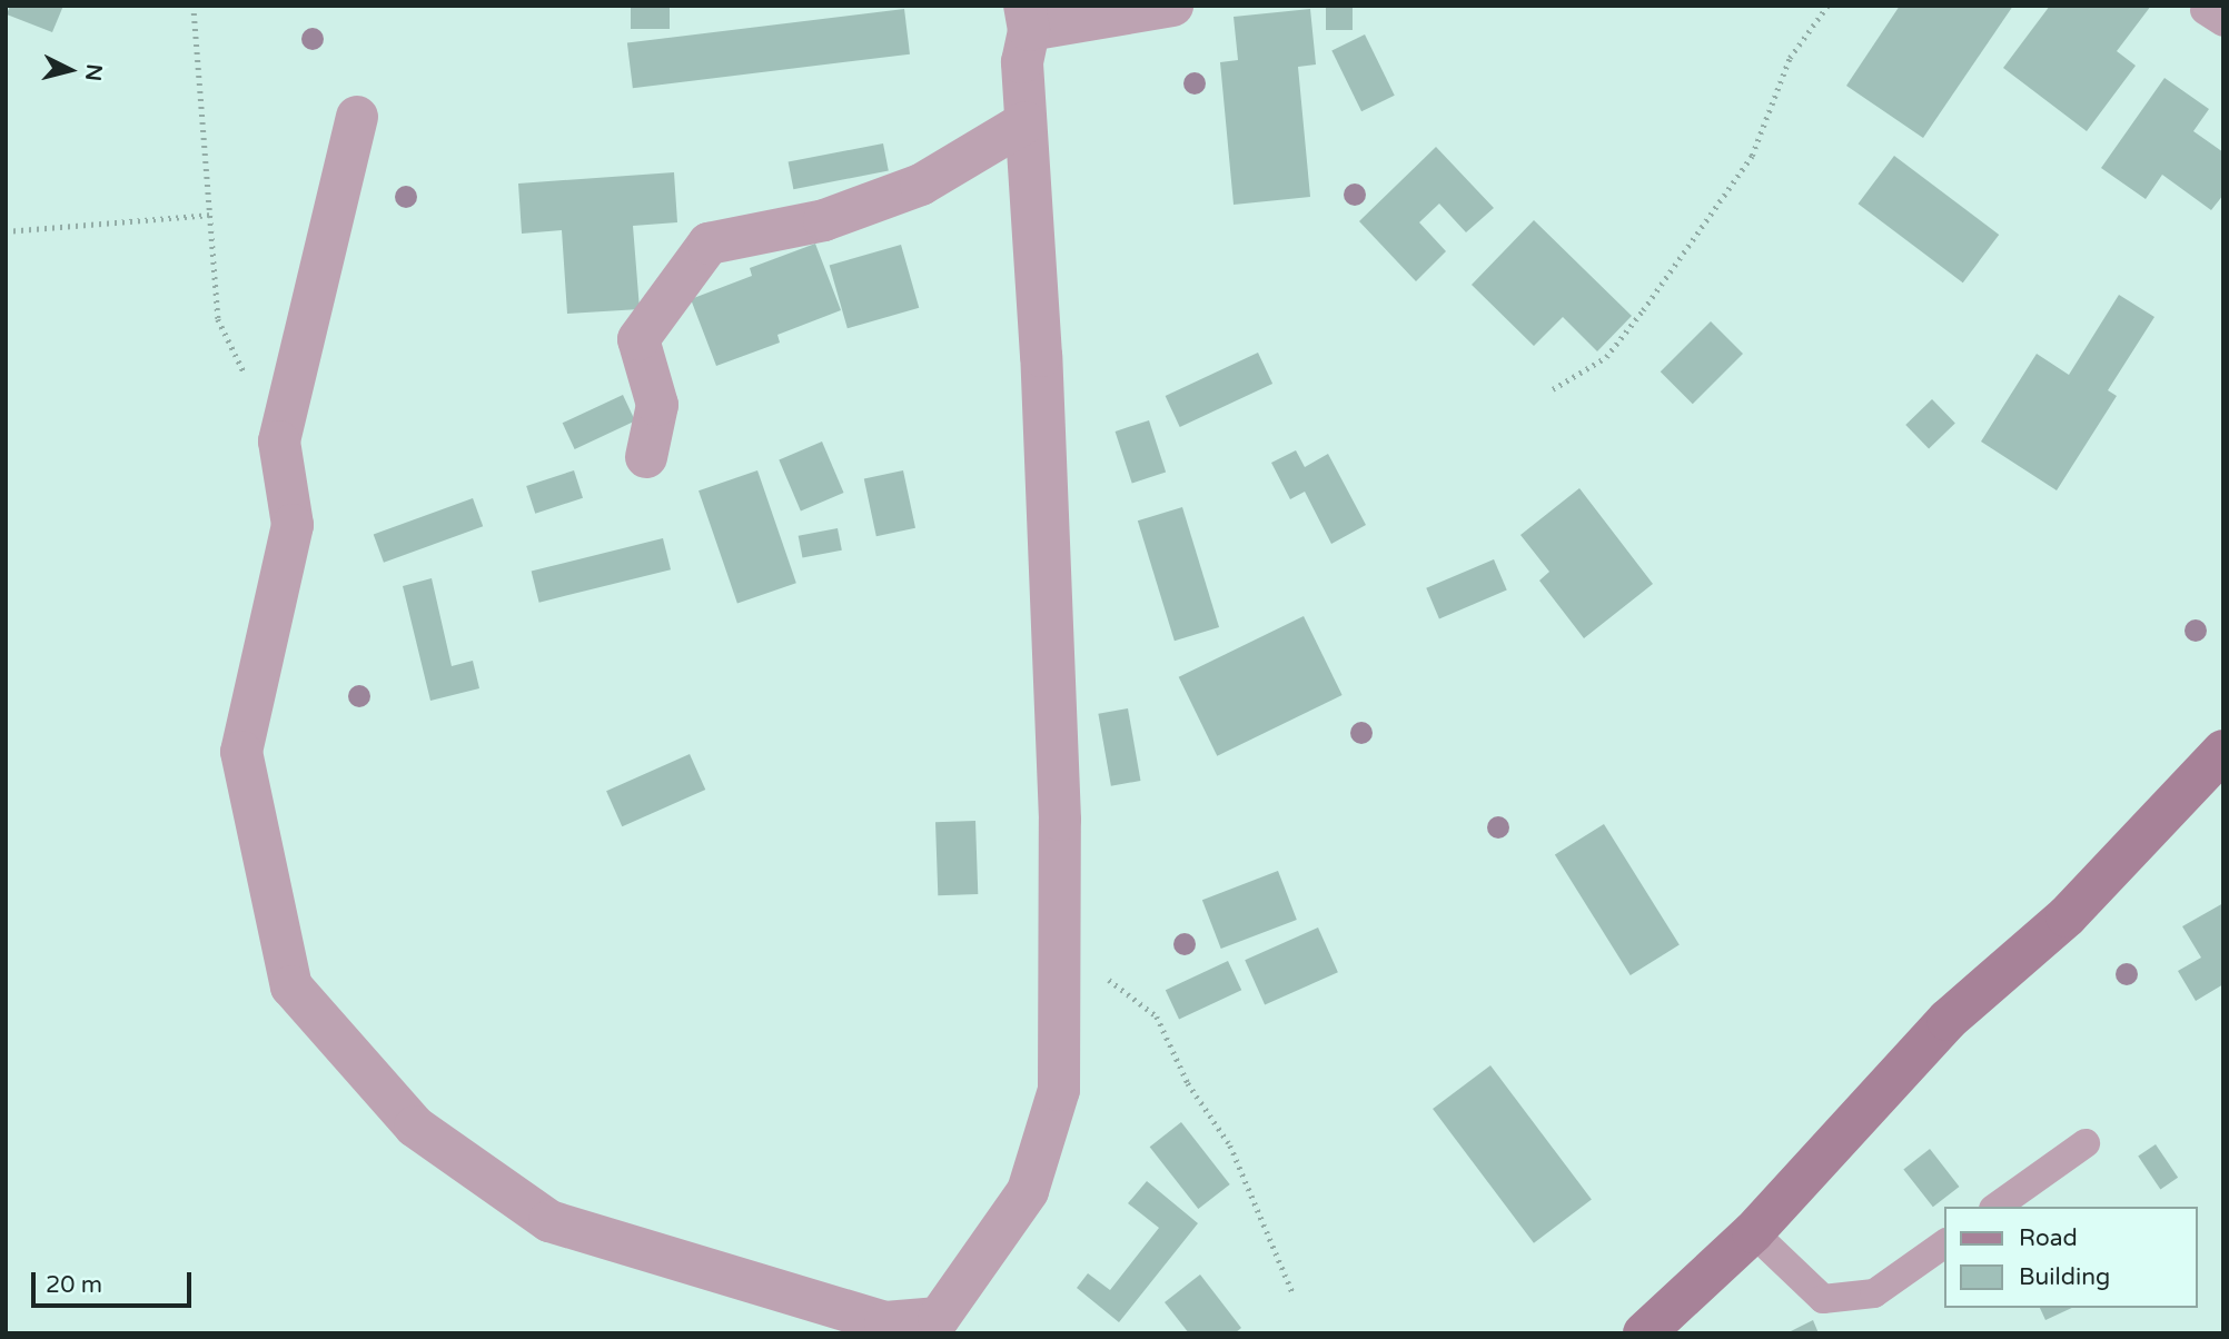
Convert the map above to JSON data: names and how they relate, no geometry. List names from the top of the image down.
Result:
{
  "legend": ["Road", "Building"],
  "scale_bar": "20 m",
  "north": "right"
}
